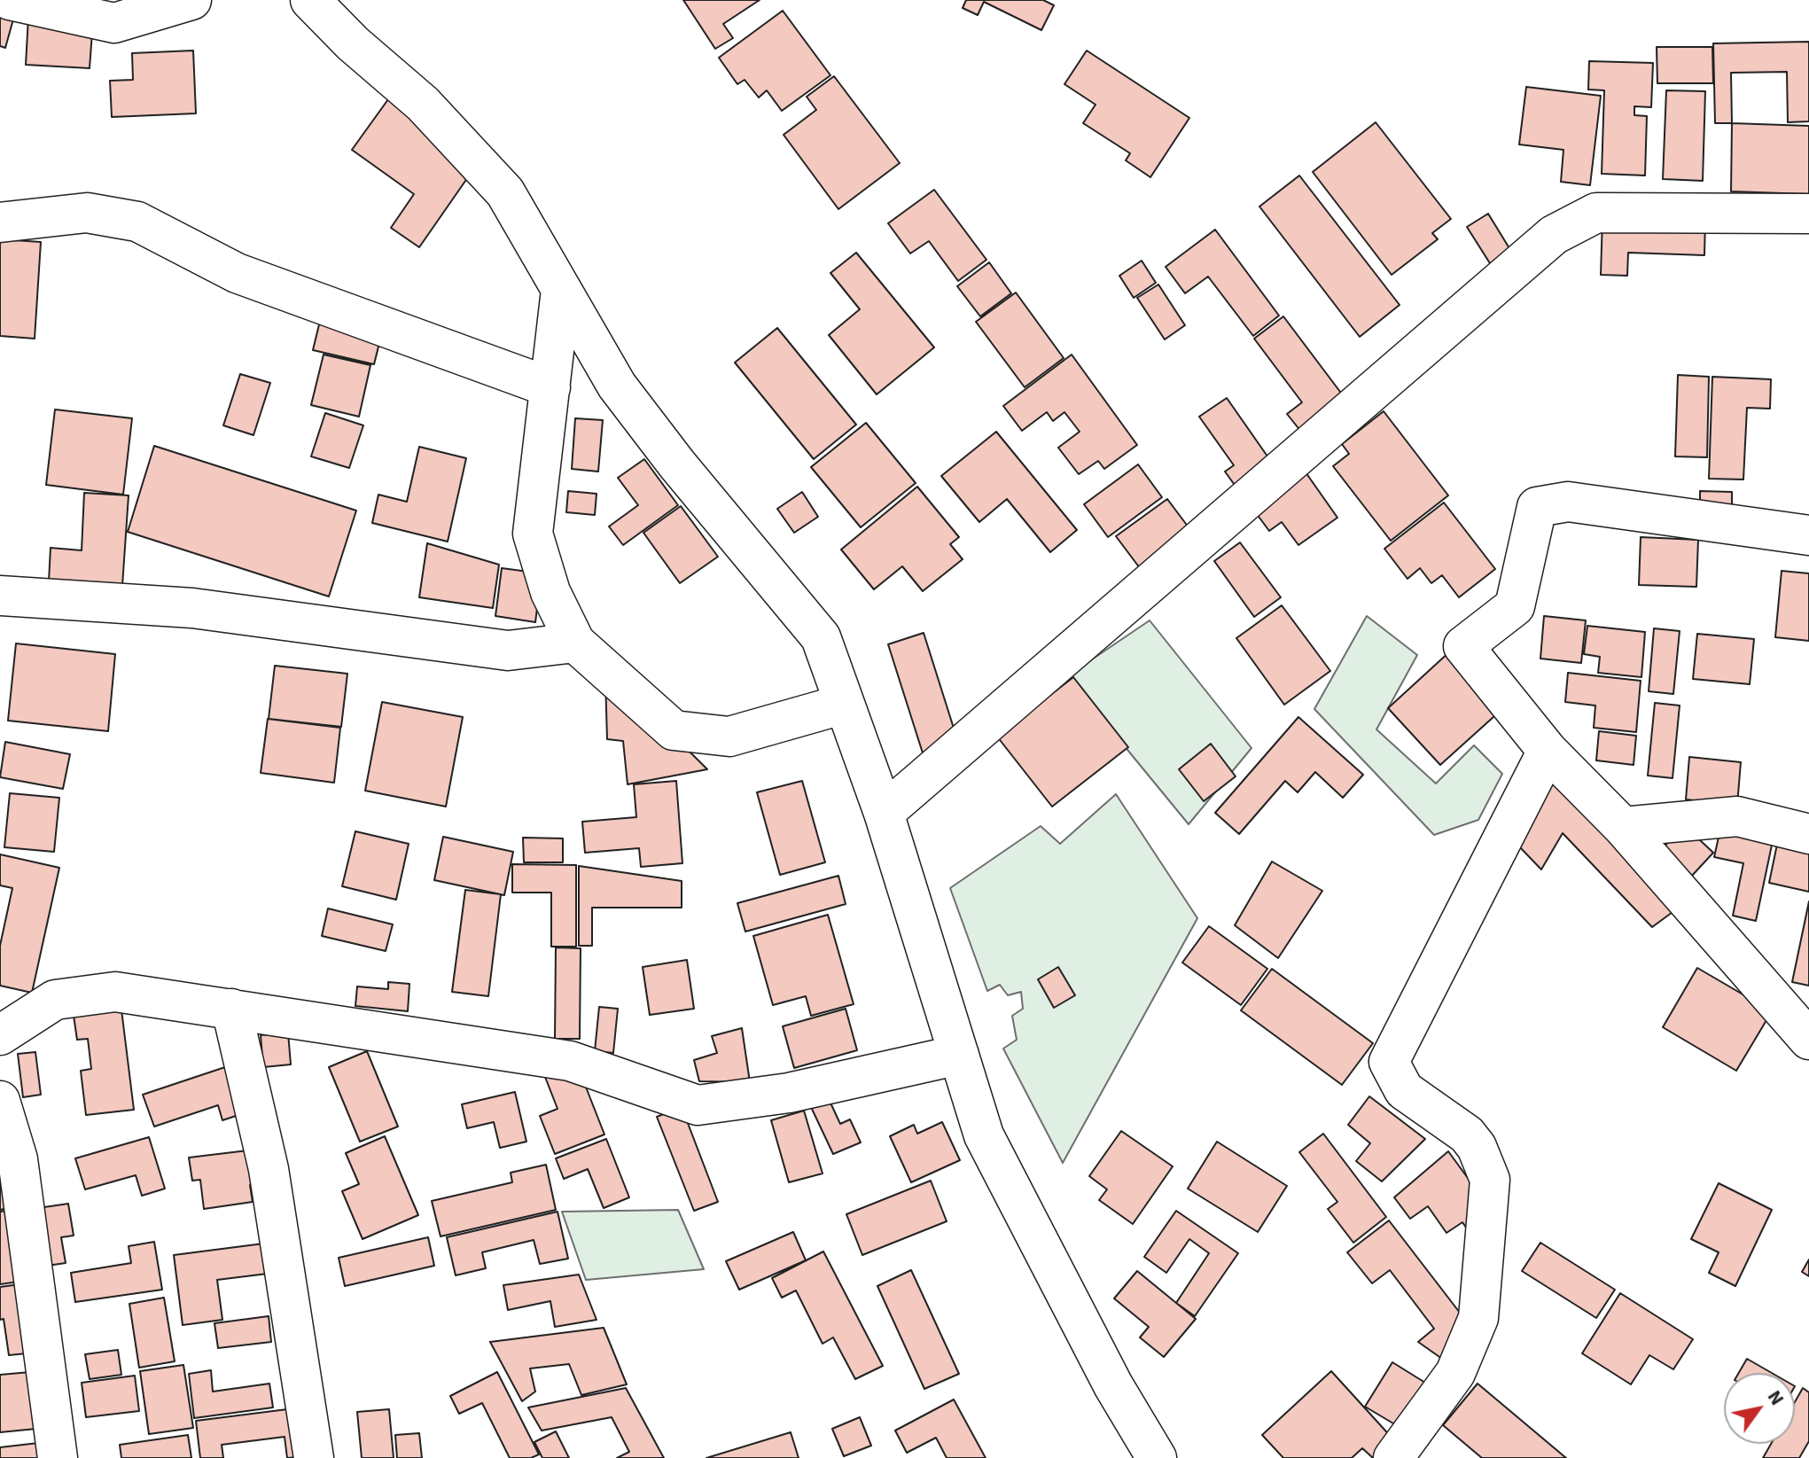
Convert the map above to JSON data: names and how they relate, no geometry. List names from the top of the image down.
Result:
{
  "north": "top right"
}
